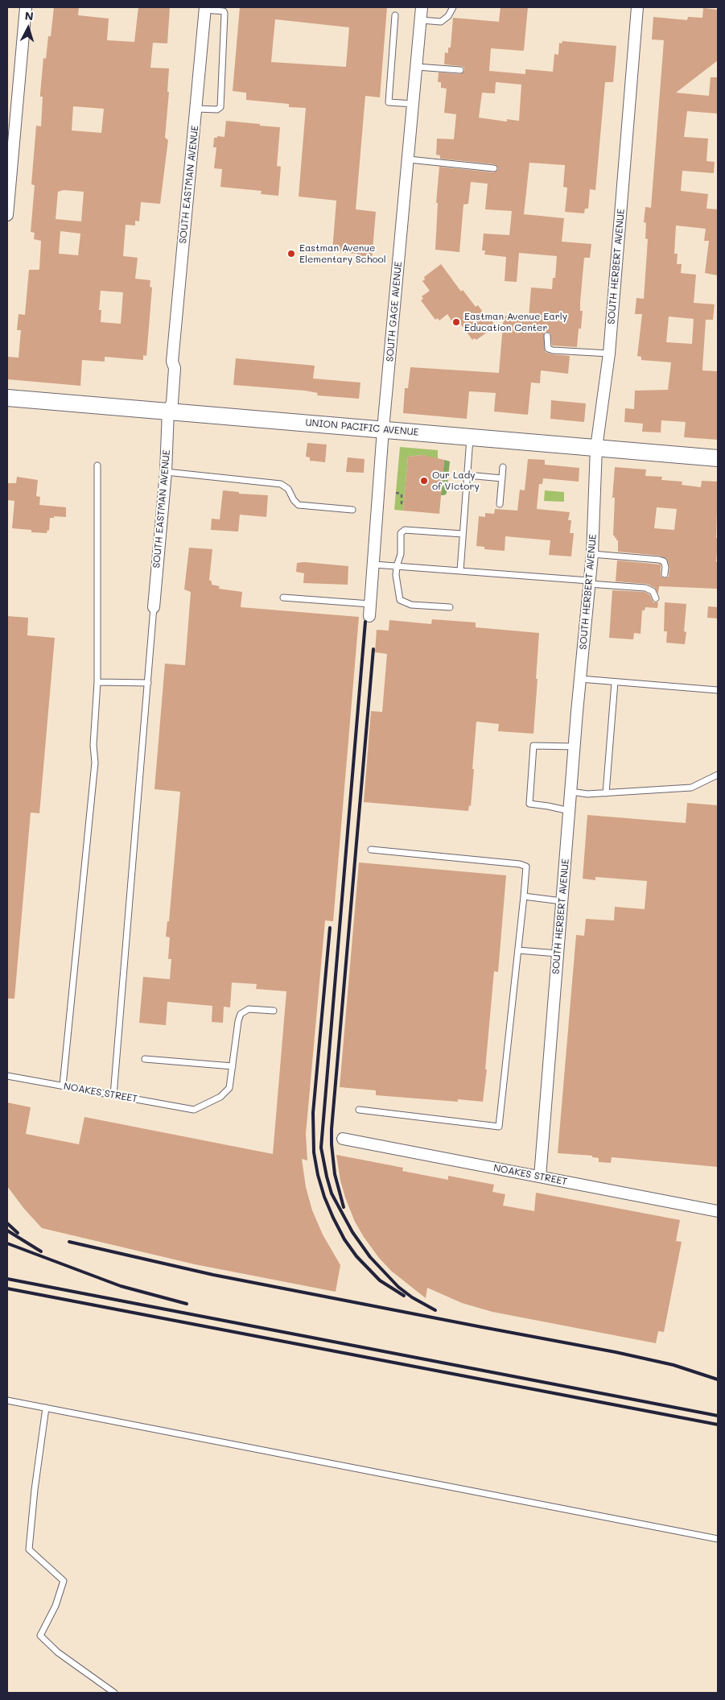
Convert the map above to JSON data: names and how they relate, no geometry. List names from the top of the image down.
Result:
{
  "streets": {
    "street": [
      "SOUTH EASTMAN AVENUE",
      "SOUTH HERBERT AVENUE",
      "SOUTH GAGE AVENUE",
      "UNION PACIFIC AVENUE",
      "NOAKES STREET"
    ]
  },
  "crossings": [
    ["SOUTH EASTMAN AVENUE", "UNION PACIFIC AVENUE"],
    ["SOUTH HERBERT AVENUE", "UNION PACIFIC AVENUE"],
    ["SOUTH HERBERT AVENUE", "NOAKES STREET"],
    ["SOUTH GAGE AVENUE", "UNION PACIFIC AVENUE"]
  ],
  "places": ["Eastman Avenue Elementary School", "Eastman Avenue Early Education Center", "Our Lady of Victory"],
  "north": "top"
}
